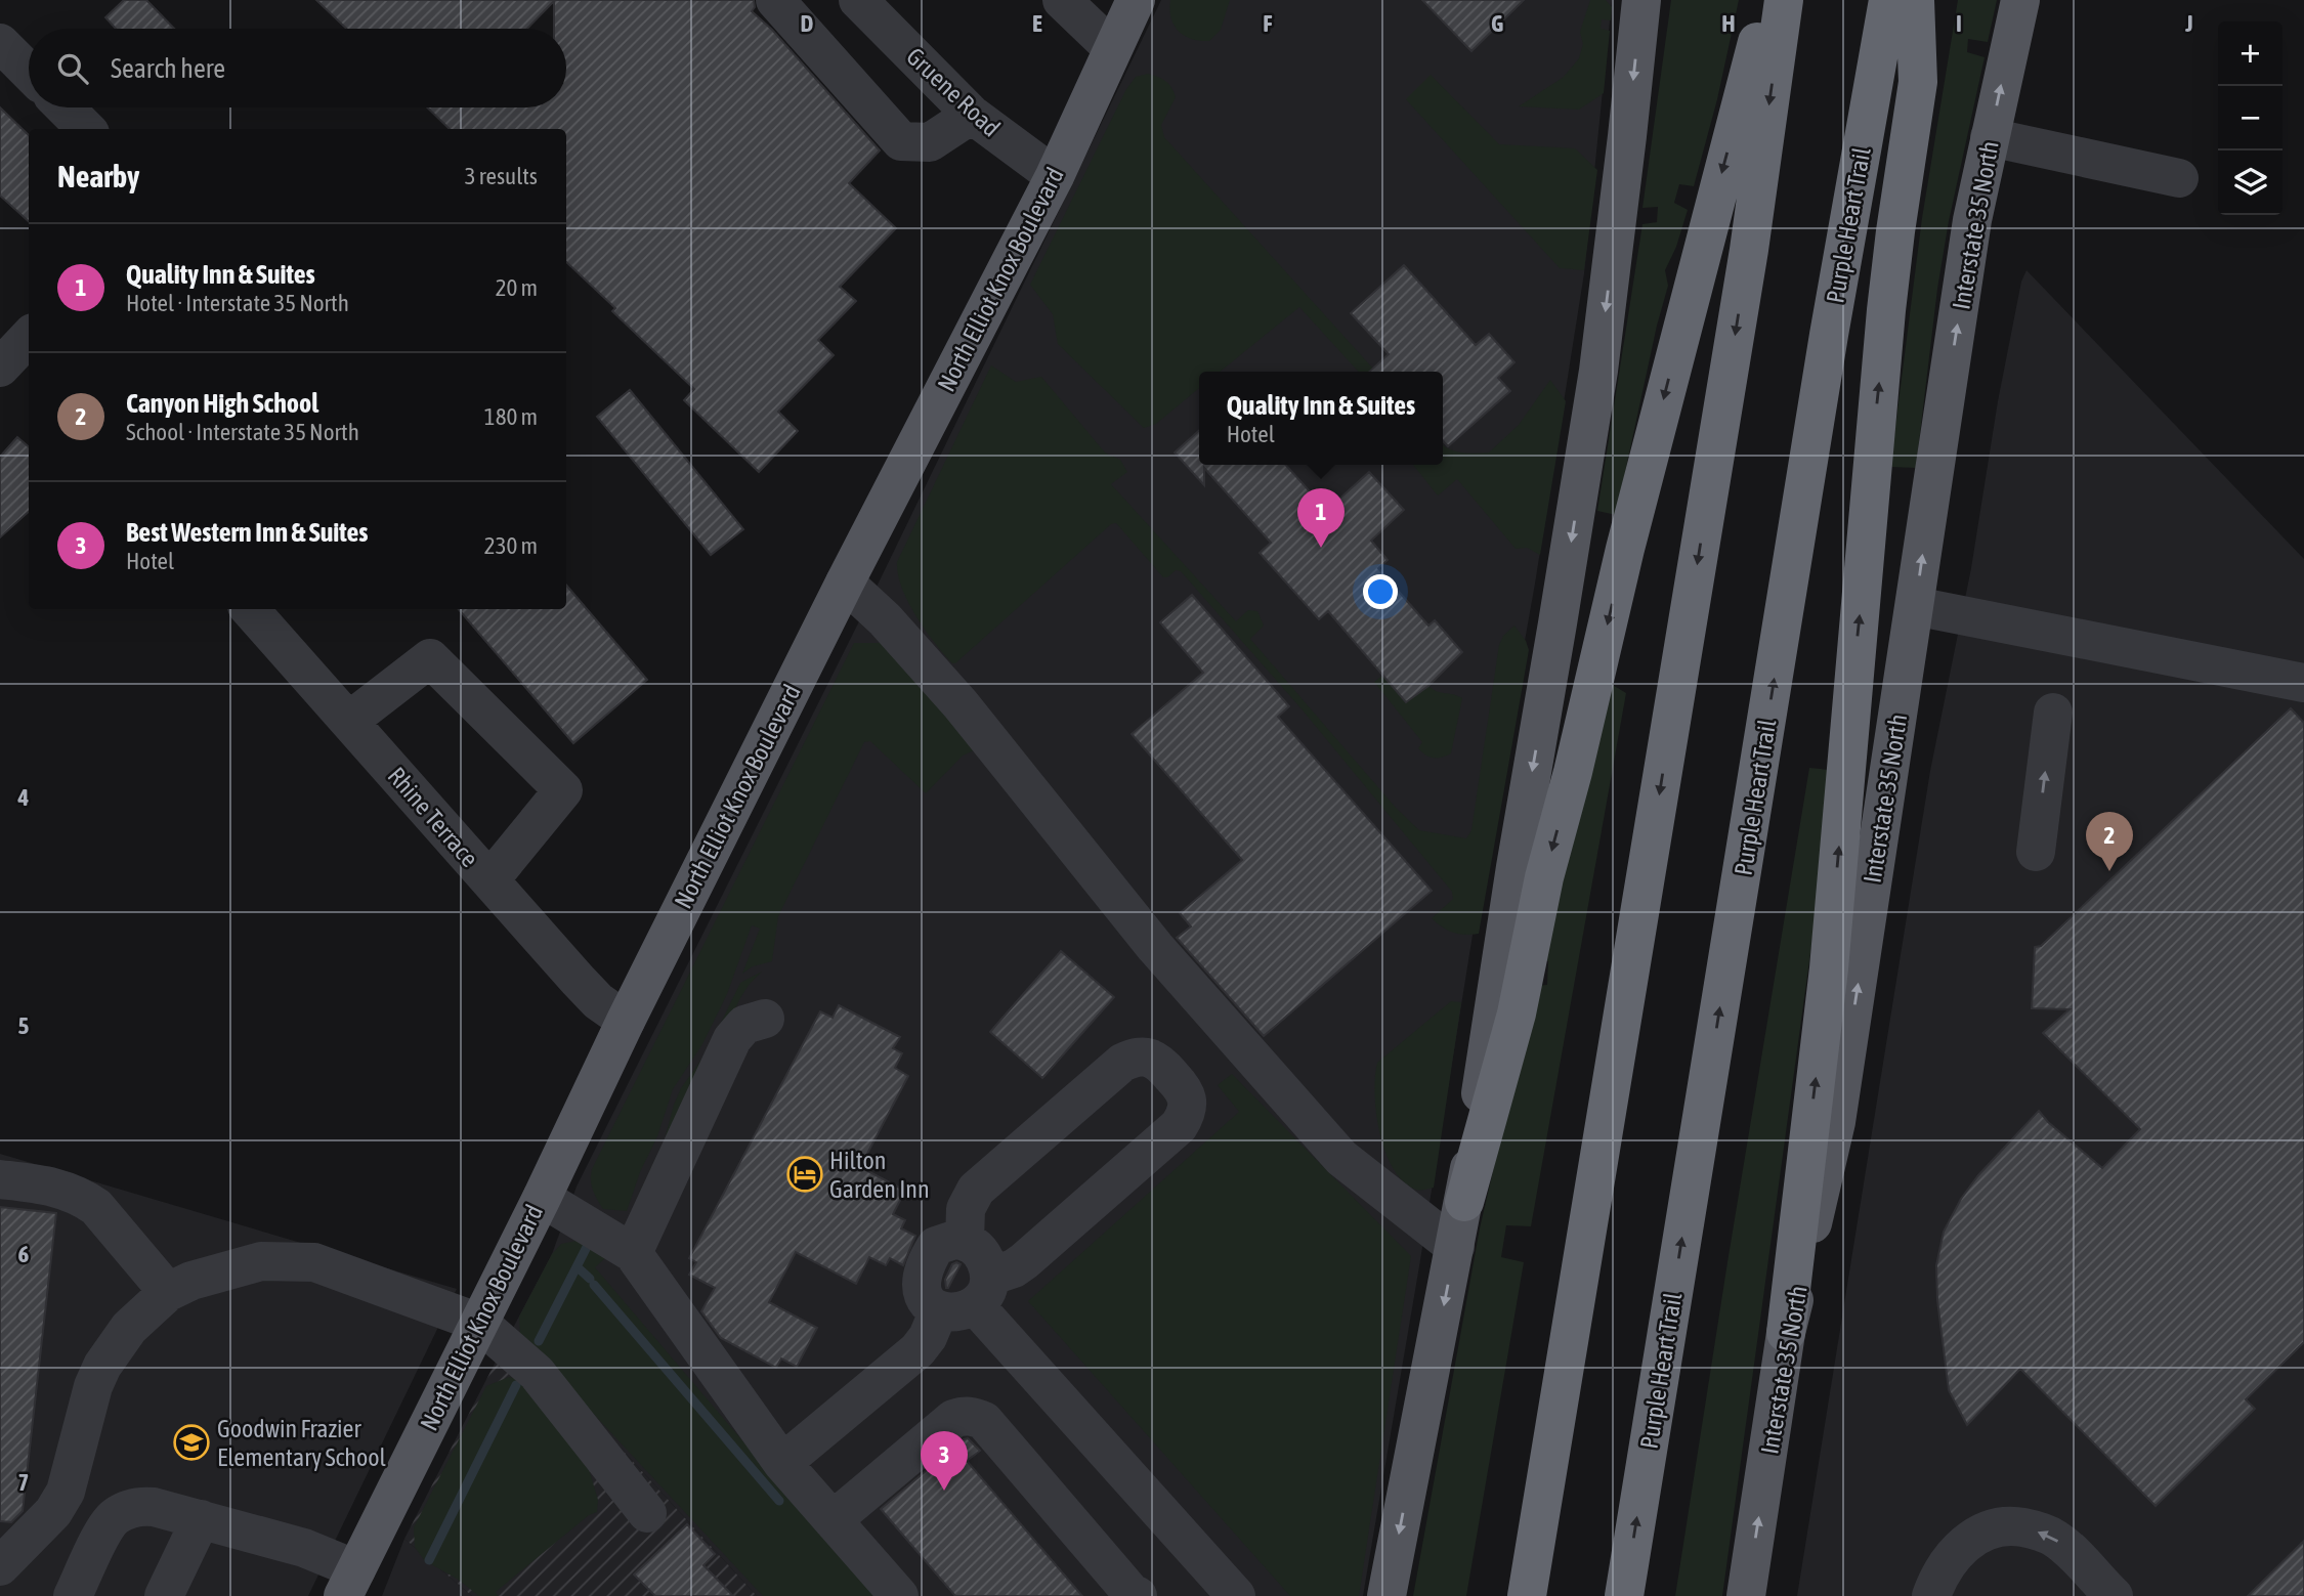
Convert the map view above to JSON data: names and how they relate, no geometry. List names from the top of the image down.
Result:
{
  "streets": {
    "highway": ["Purple Heart Trail"],
    "main road": ["Interstate 35 North", "North Elliot Knox Boulevard"],
    "street": ["Gruene Road", "Rhine Terrace"]
  },
  "crossings": [
    ["Gruene Road", "North Elliot Knox Boulevard"],
    ["North Elliot Knox Boulevard", "Rhine Terrace"]
  ],
  "places": {
    "hotel": ["Hilton Garden Inn"],
    "school or university": ["Goodwin Frazier Elementary School"]
  },
  "page": {
    "map_buttons": ["+", "−"],
    "search": "Search here",
    "heading": ["Nearby", "3 results"],
    "list": [
      {
        "mark": "1",
        "name": "Quality Inn & Suites",
        "note": "Hotel · Interstate 35 North",
        "value": "20 m"
      },
      {
        "mark": "2",
        "name": "Canyon High School",
        "note": "School · Interstate 35 North",
        "value": "180 m"
      },
      {
        "mark": "3",
        "name": "Best Western Inn & Suites",
        "note": "Hotel",
        "value": "230 m"
      }
    ],
    "popup": ["Quality Inn & Suites", "Hotel"],
    "pins": ["1", "2", "3"]
  },
  "grid": {
    "columns": [
      "D",
      "E",
      "F",
      "G",
      "H",
      "I",
      "J"
    ],
    "rows": [
      "4",
      "5",
      "6",
      "7"
    ]
  }
}
